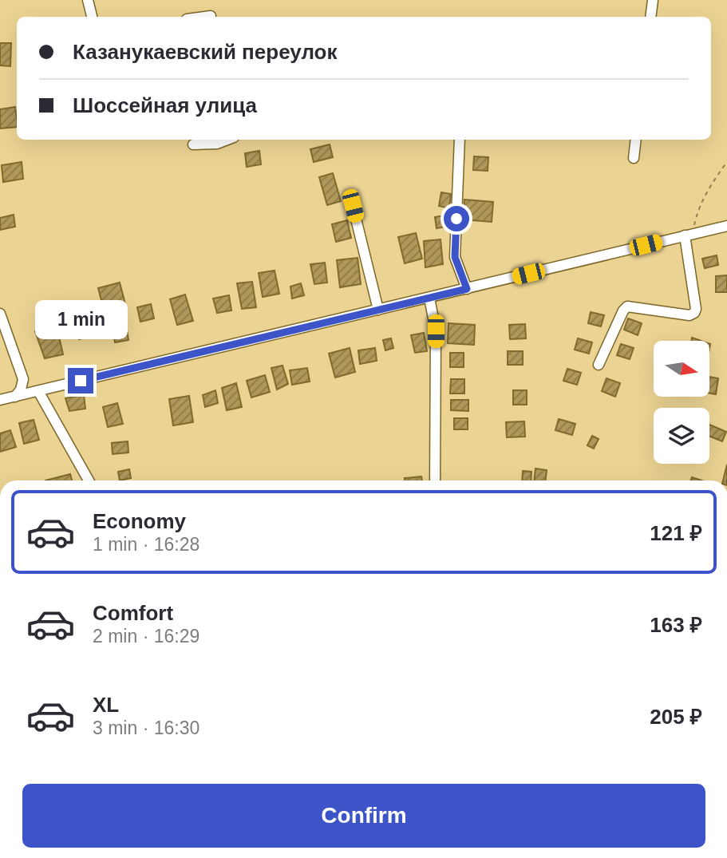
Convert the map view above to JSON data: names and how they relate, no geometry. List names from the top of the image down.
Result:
{
  "north": "right",
  "page": {
    "banner": ["Казанукаевский переулок", "Шоссейная улица"],
    "bubble": "1 min",
    "list": [
      {
        "name": "Economy",
        "note": "1 min · 16:28",
        "value": "121 ₽"
      },
      {
        "name": "Comfort",
        "note": "2 min · 16:29",
        "value": "163 ₽"
      },
      {
        "name": "XL",
        "note": "3 min · 16:30",
        "value": "205 ₽"
      }
    ],
    "buttons": "Confirm"
  }
}
